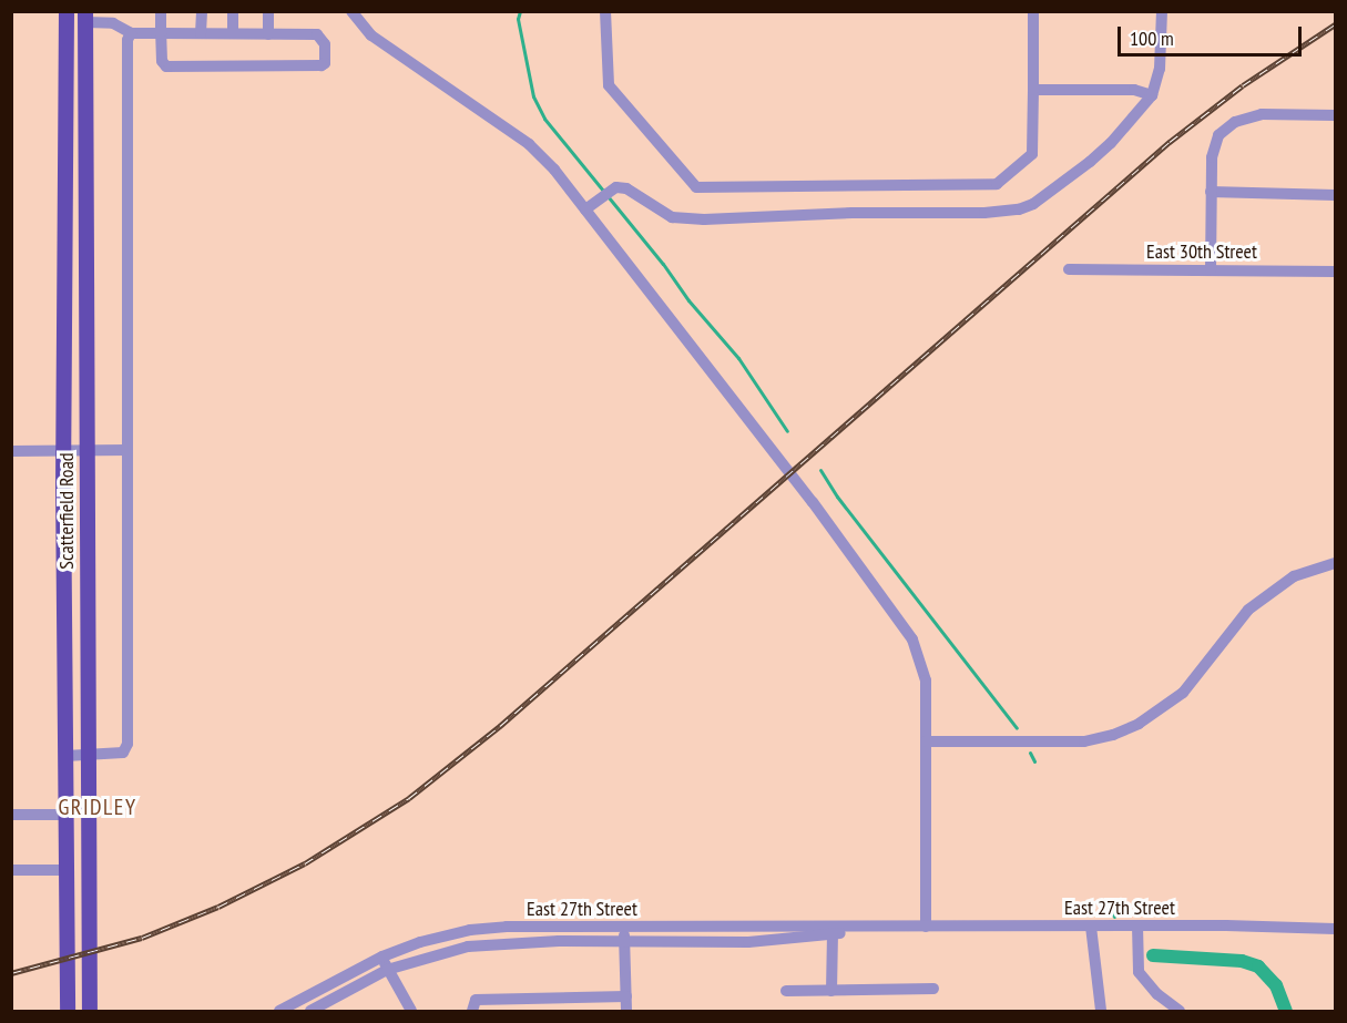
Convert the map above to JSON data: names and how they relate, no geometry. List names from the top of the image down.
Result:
{
  "streets": {
    "main road": ["Scatterfield Road"],
    "street": ["East 30th Street", "East 27th Street"]
  },
  "districts": ["GRIDLEY"],
  "scale_bar": "100 m"
}
